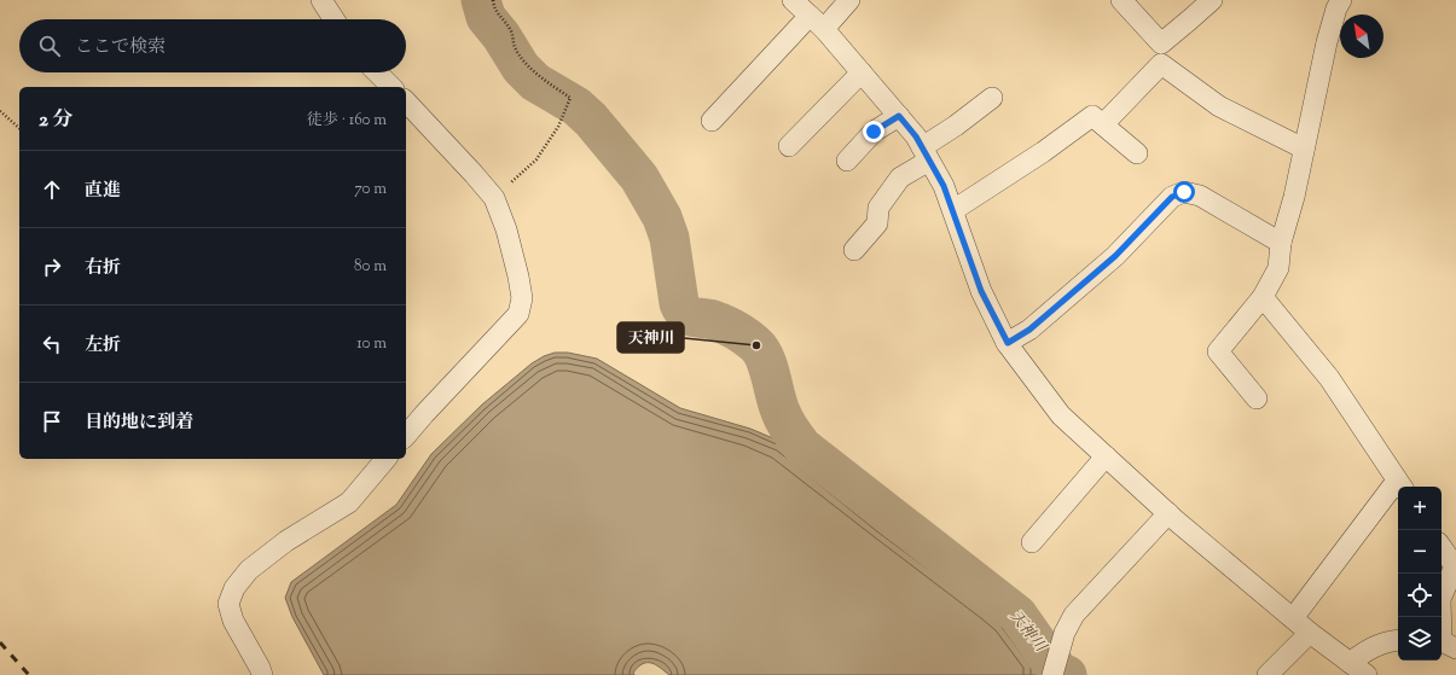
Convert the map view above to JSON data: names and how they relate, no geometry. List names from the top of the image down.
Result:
{
  "water": ["天神川"],
  "places": ["天神川"],
  "north": "top left",
  "page": {
    "search": "ここで検索",
    "heading": ["2 分", "徒歩 · 160 m"],
    "list": [
      ["直進", "70 m"],
      ["右折", "80 m"],
      ["左折", "10 m"],
      "目的地に到着"
    ],
    "map_buttons": ["+", "−"]
  }
}
